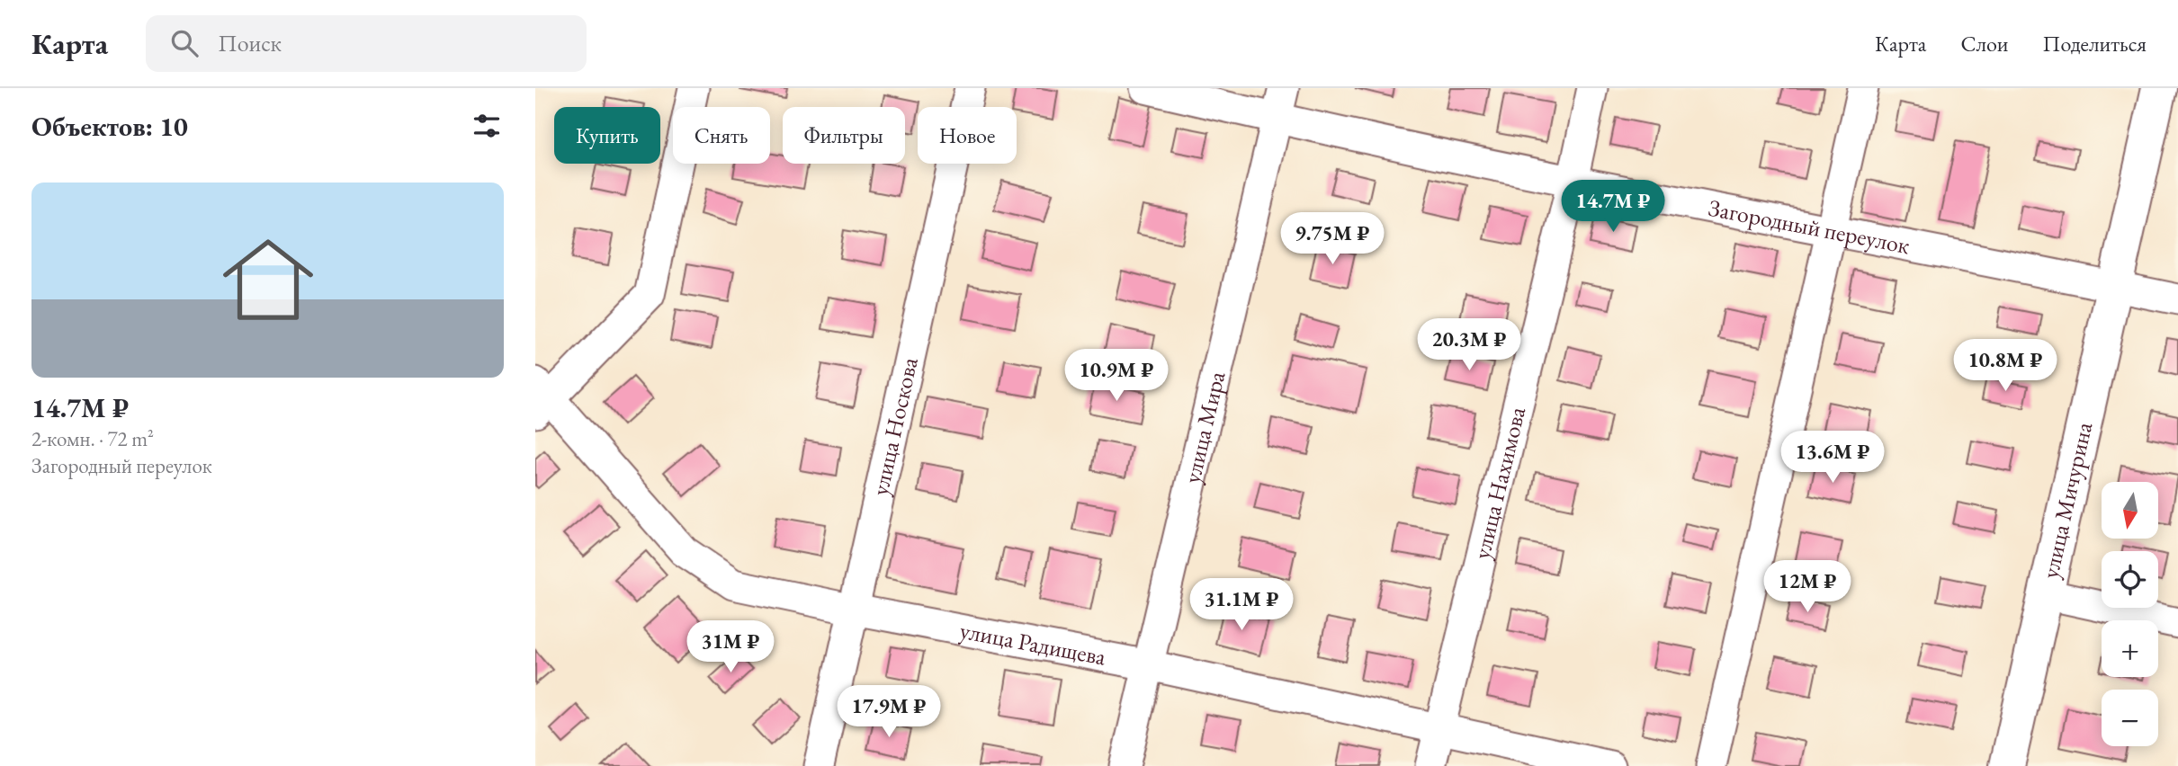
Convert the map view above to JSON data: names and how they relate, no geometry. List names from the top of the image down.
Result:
{
  "streets": {
    "street": [
      "Загородный переулок",
      "улица Носкова",
      "улица Мира",
      "улица Нахимова",
      "улица Мичурина",
      "улица Радищева"
    ]
  },
  "crossings": [
    ["Загородный переулок", "улица Мира"],
    ["Загородный переулок", "улица Нахимова"],
    ["Загородный переулок", "улица Мичурина"],
    ["улица Носкова", "улица Радищева"],
    ["улица Мира", "улица Радищева"],
    ["улица Нахимова", "улица Радищева"]
  ],
  "north": "bottom",
  "page": {
    "header": "Карта",
    "search": "Поиск",
    "nav": ["Карта", "Слои", "Поделиться"],
    "heading": "Объектов: 10",
    "chip": [
      "Купить",
      "Снять",
      "Фильтры",
      "Новое"
    ],
    "list": [
      {
        "name": "14.7M ₽",
        "note": "2-комн. · 72 m² · Загородный переулок"
      }
    ],
    "price": [
      "14.7M ₽",
      "9.75M ₽",
      "20.3M ₽",
      "10.8M ₽",
      "10.9M ₽",
      "13.6M ₽",
      "12M ₽",
      "31.1M ₽",
      "31M ₽",
      "17.9M ₽"
    ],
    "map_buttons": ["+", "−"]
  }
}
